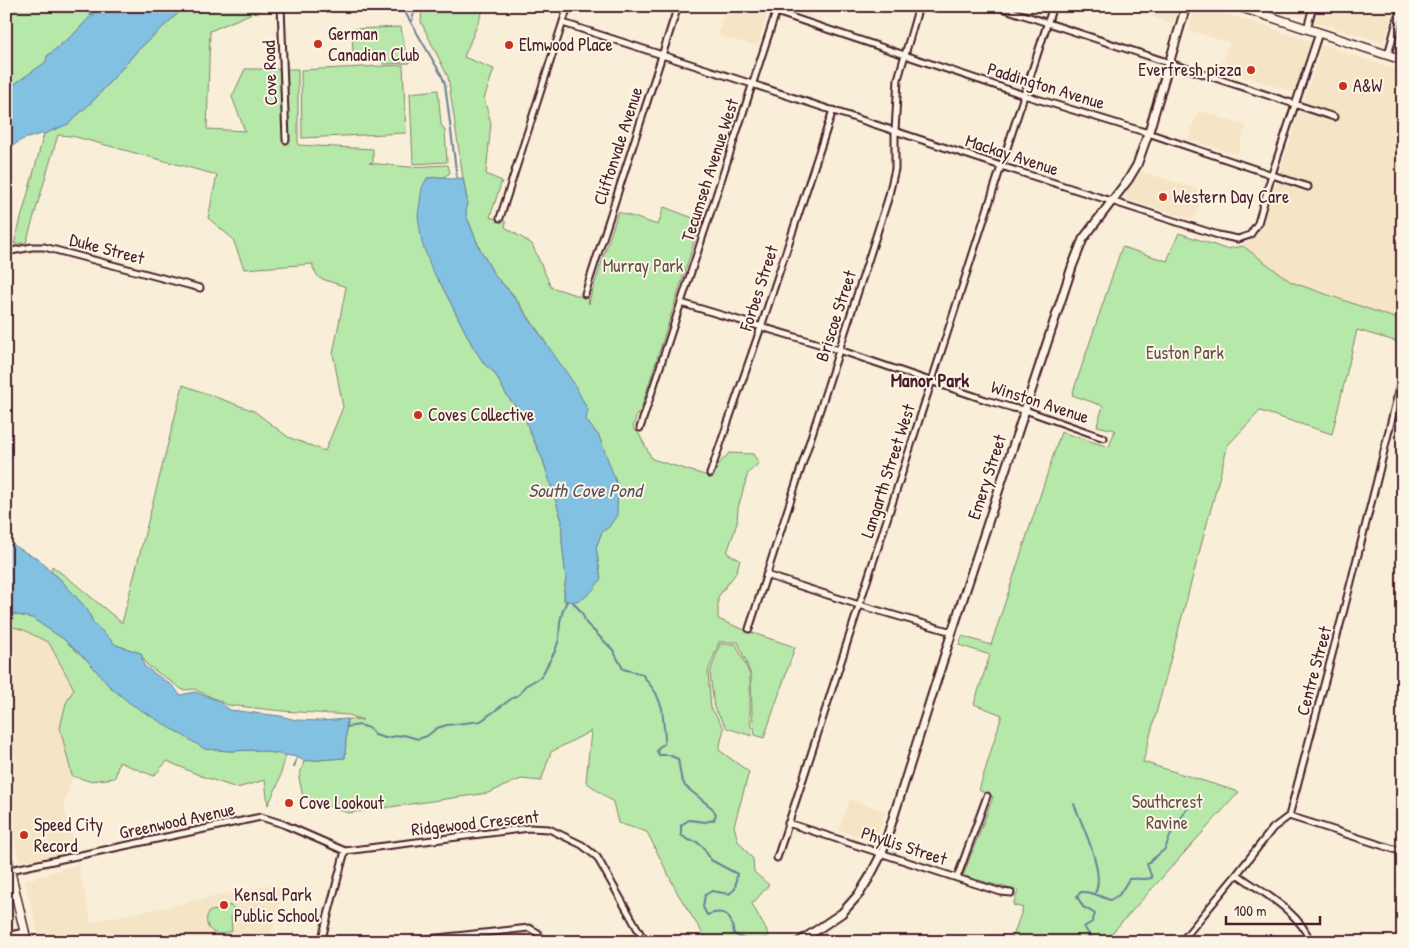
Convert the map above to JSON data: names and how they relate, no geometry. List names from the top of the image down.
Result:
{
  "streets": {
    "street": [
      "Cove Road",
      "Paddington Avenue",
      "Cliftonvale Avenue",
      "Mackay Avenue",
      "Tecumseh Avenue West",
      "Duke Street",
      "Forbes Street",
      "Briscoe Street",
      "Winston Avenue",
      "Langarth Street West",
      "Emery Street",
      "Centre Street",
      "Greenwood Avenue",
      "Ridgewood Crescent",
      "Phyllis Street"
    ]
  },
  "crossings": [
    ["Paddington Avenue", "Mackay Avenue"],
    ["Paddington Avenue", "Tecumseh Avenue West"],
    ["Paddington Avenue", "Briscoe Street"],
    ["Paddington Avenue", "Langarth Street West"],
    ["Paddington Avenue", "Emery Street"],
    ["Cliftonvale Avenue", "Mackay Avenue"],
    ["Mackay Avenue", "Tecumseh Avenue West"],
    ["Mackay Avenue", "Forbes Street"],
    ["Mackay Avenue", "Briscoe Street"],
    ["Mackay Avenue", "Langarth Street West"],
    ["Mackay Avenue", "Emery Street"],
    ["Tecumseh Avenue West", "Winston Avenue"],
    ["Forbes Street", "Winston Avenue"],
    ["Briscoe Street", "Winston Avenue"],
    ["Winston Avenue", "Langarth Street West"],
    ["Winston Avenue", "Emery Street"],
    ["Langarth Street West", "Phyllis Street"],
    ["Emery Street", "Phyllis Street"],
    ["Greenwood Avenue", "Ridgewood Crescent"]
  ],
  "districts": ["Manor Park"],
  "water": ["South Cove Pond"],
  "parks": ["Murray Park", "Euston Park", "Southcrest Ravine"],
  "places": [
    "German Canadian Club",
    "Elmwood Place",
    "Everfresh pizza",
    "A&W",
    "Western Day Care",
    "Coves Collective",
    "Cove Lookout",
    "Speed City Record",
    "Kensal Park Public School"
  ],
  "scale_bar": "100 m"
}
